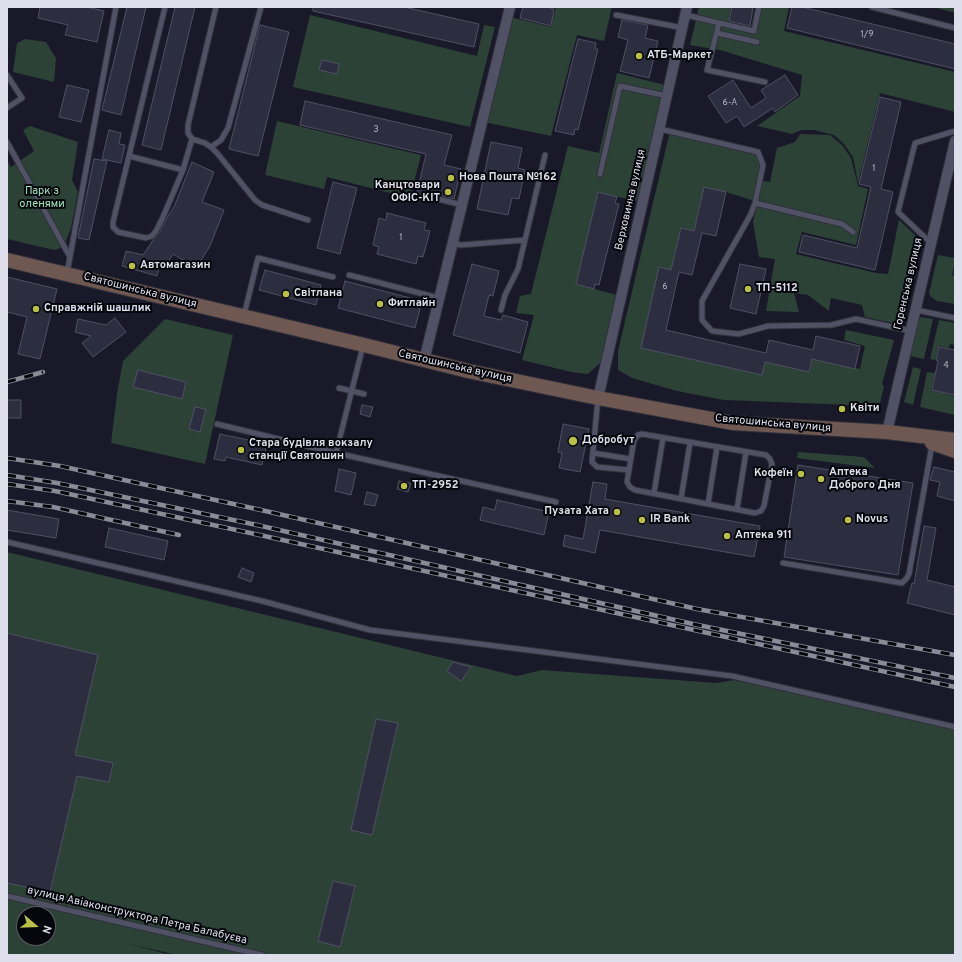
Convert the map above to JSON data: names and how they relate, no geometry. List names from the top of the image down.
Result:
{
  "streets": {
    "main road": ["Святошинська вулиця"],
    "street": ["Верховинна вулиця", "Горенська вулиця"],
    "lane": ["вулиця Авіаконструктора Петра Балабуєва"]
  },
  "crossings": [
    ["Верховинна вулиця", "Святошинська вулиця"],
    ["Горенська вулиця", "Святошинська вулиця"]
  ],
  "parks": ["Парк з оленями"],
  "places": [
    "АТБ-Маркет",
    "Нова Пошта №162",
    "Канцтовари ОФІС-КІТ",
    "Автомагазин",
    "ТП-5112",
    "Світлана",
    "Фитлайн",
    "Справжній шашлик",
    "Квіти",
    "Добробут",
    "Стара будівля вокзалу станції Святошин",
    "Кофеїн",
    "Аптека Доброго Дня",
    "ТП-2952",
    "Пузата Хата",
    "IR Bank",
    "Novus",
    "Аптека 911"
  ],
  "house_numbers": [
    "1/9",
    "6-А",
    "3",
    "1",
    "1",
    "6",
    "4"
  ],
  "north": "right"
}
